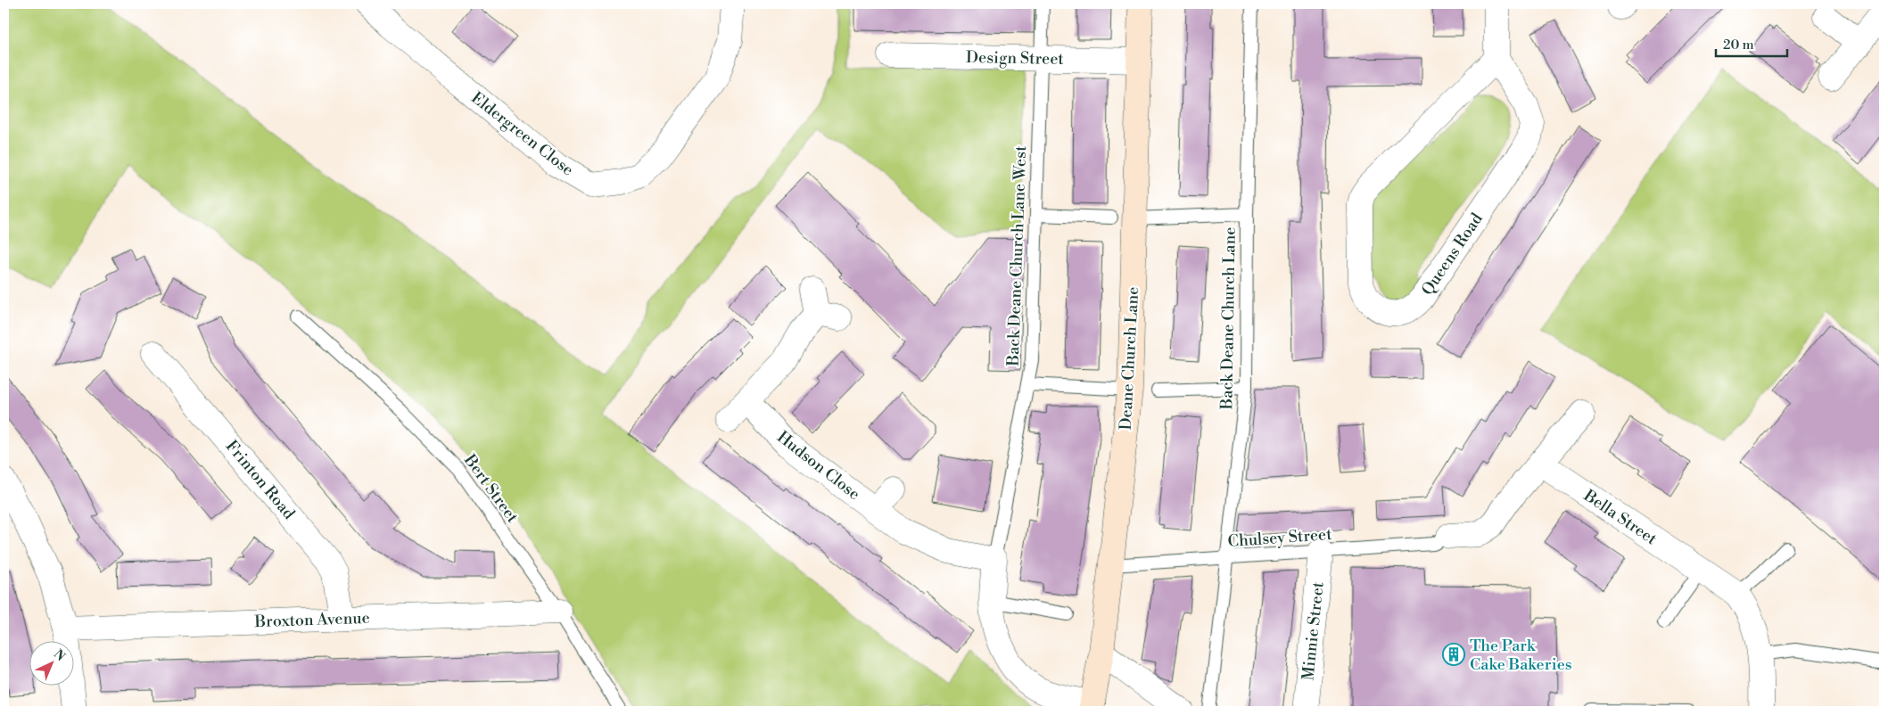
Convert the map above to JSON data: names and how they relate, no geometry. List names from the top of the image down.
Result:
{
  "streets": {
    "street": [
      "Design Street",
      "Eldergreen Close",
      "Queens Road",
      "Deane Church Lane",
      "Hudson Close",
      "Frinton Road",
      "Bella Street",
      "Broxton Avenue",
      "Minnie Street"
    ],
    "lane": [
      "Back Deane Church Lane West",
      "Back Deane Church Lane",
      "Bert Street",
      "Chulsey Street"
    ]
  },
  "crossings": [
    ["Design Street", "Back Deane Church Lane West"],
    ["Design Street", "Deane Church Lane"],
    ["Back Deane Church Lane West", "Hudson Close"],
    ["Back Deane Church Lane", "Chulsey Street"],
    ["Deane Church Lane", "Chulsey Street"],
    ["Frinton Road", "Broxton Avenue"],
    ["Bert Street", "Broxton Avenue"],
    ["Chulsey Street", "Minnie Street"]
  ],
  "places": {
    "building": ["The Park Cake Bakeries"]
  },
  "scale_bar": "20 m",
  "north": "top right"
}
